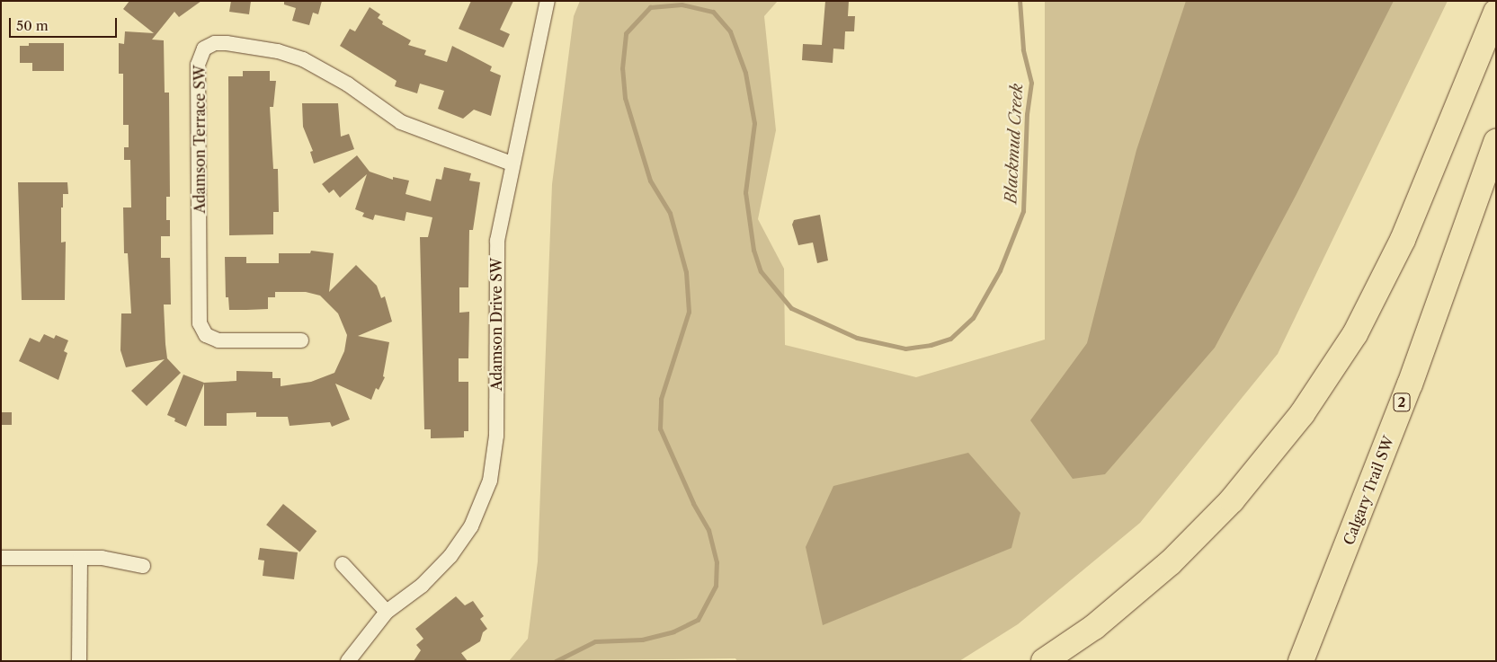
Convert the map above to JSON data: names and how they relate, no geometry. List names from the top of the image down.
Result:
{
  "streets": {
    "highway": ["2", "Calgary Trail SW"],
    "street": ["Adamson Terrace SW", "Adamson Drive SW"]
  },
  "crossings": [
    ["Adamson Terrace SW", "Adamson Drive SW"]
  ],
  "water": ["Blackmud Creek"],
  "scale_bar": "50 m"
}
